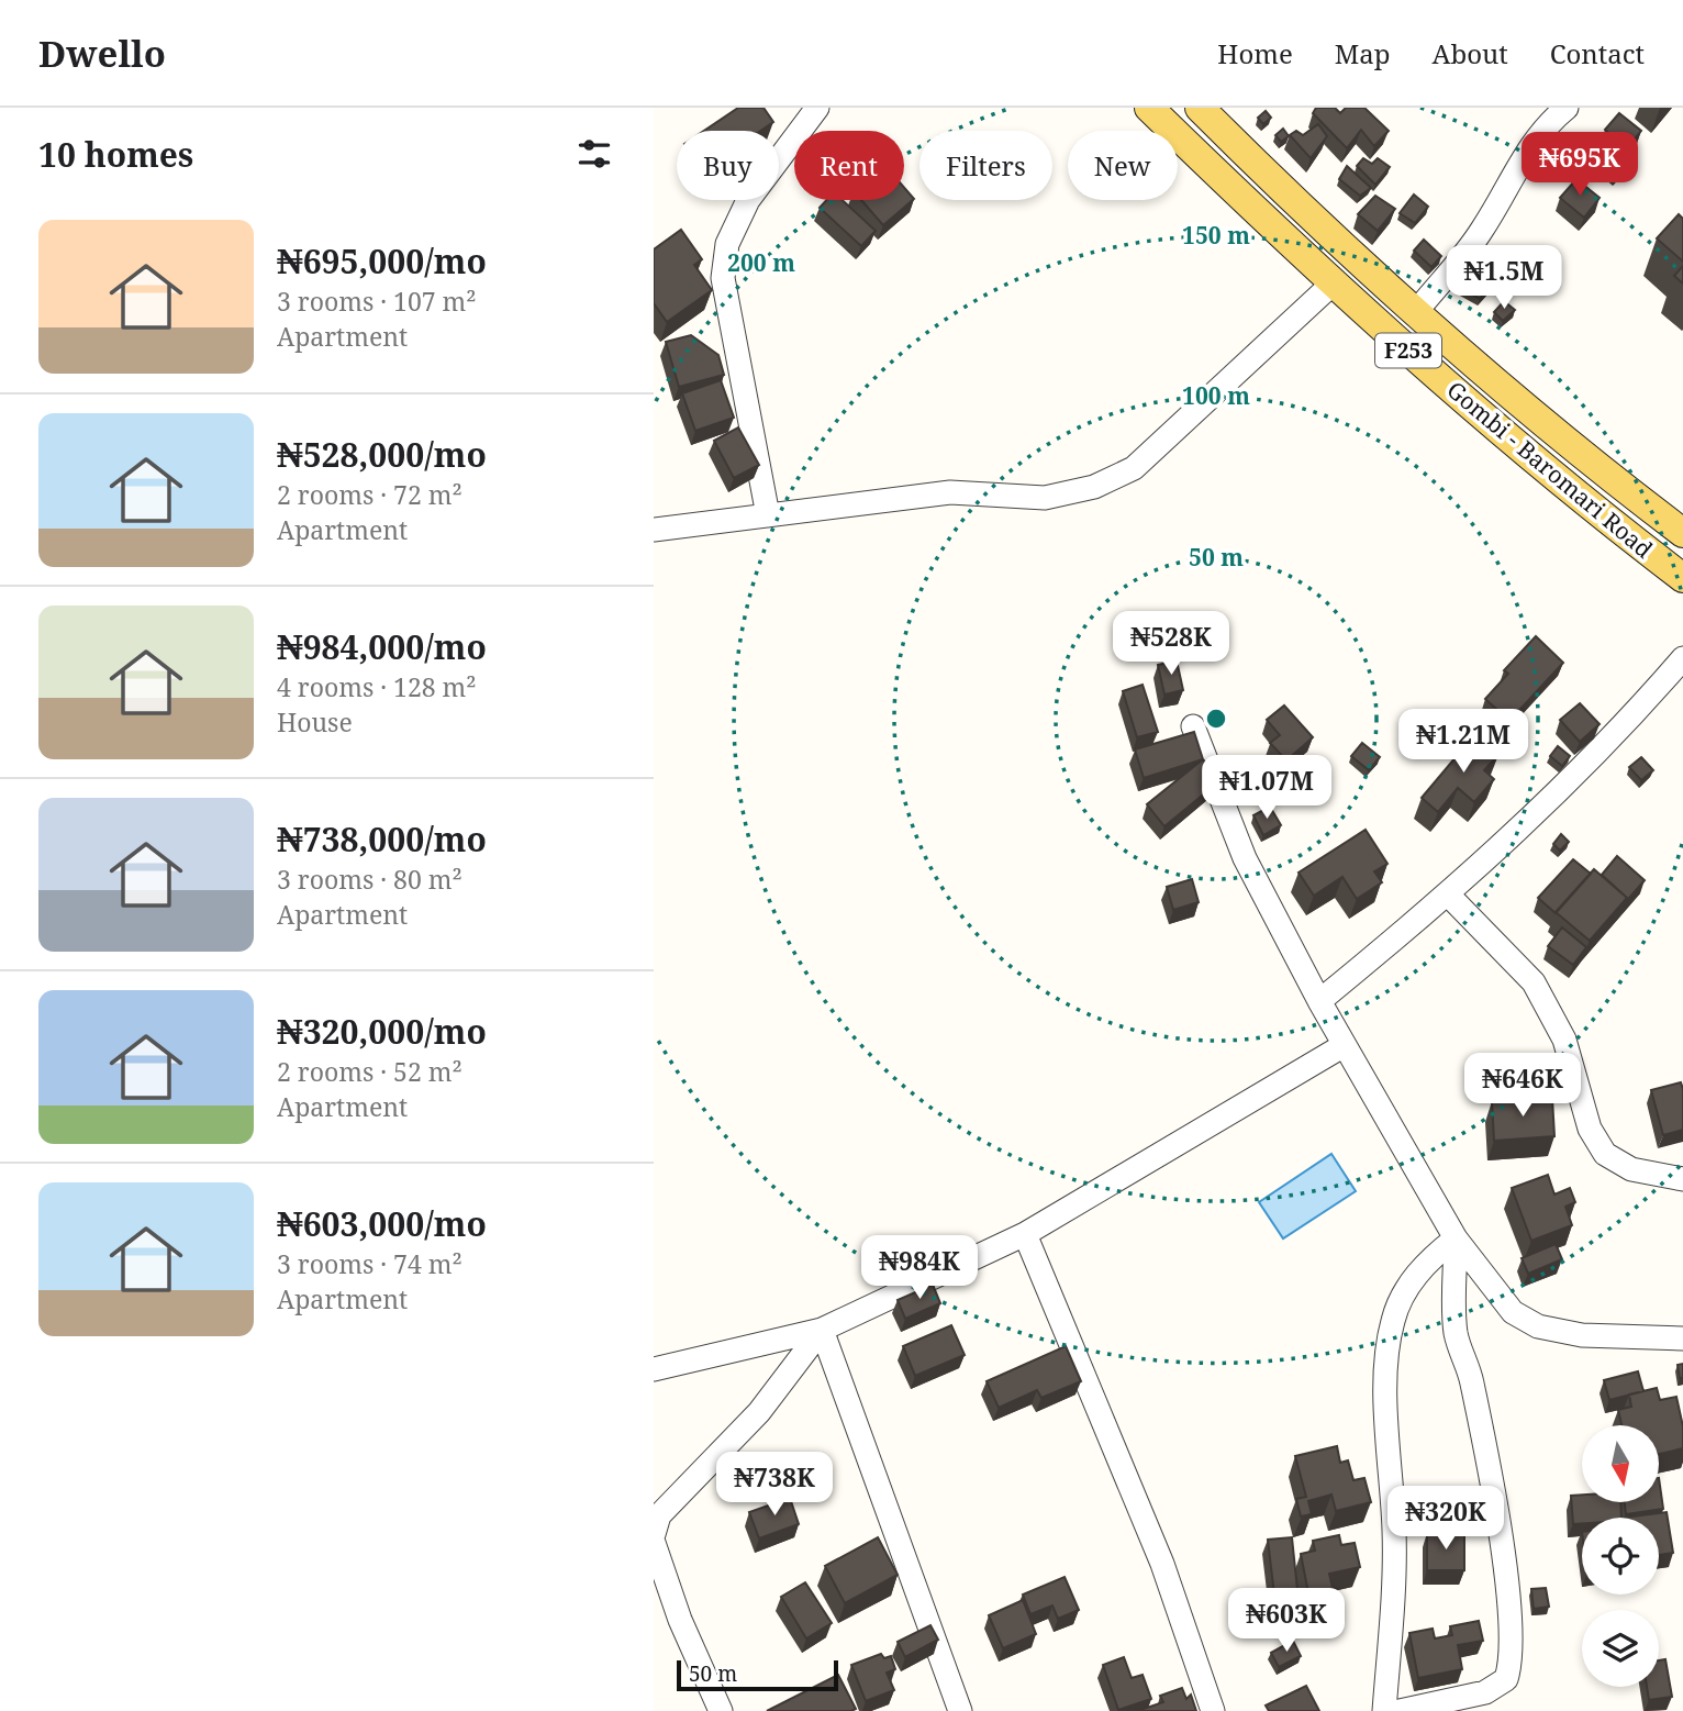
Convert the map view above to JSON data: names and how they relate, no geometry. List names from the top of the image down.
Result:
{
  "streets": {
    "main road": ["F253", "Gombi - Baromari Road"]
  },
  "scale_bar": "50 m",
  "north": "bottom",
  "page": {
    "header": "Dwello",
    "nav": [
      "Home",
      "Map",
      "About",
      "Contact"
    ],
    "heading": "10 homes",
    "chip": [
      "Buy",
      "Rent",
      "Filters",
      "New"
    ],
    "price": [
      "₦695K",
      "₦1.5M",
      "₦528K",
      "₦1.21M",
      "₦1.07M",
      "₦646K",
      "₦984K",
      "₦738K",
      "₦320K",
      "₦603K"
    ],
    "list": [
      {
        "name": "₦695,000/mo",
        "note": "3 rooms · 107 m² · Apartment"
      },
      {
        "name": "₦528,000/mo",
        "note": "2 rooms · 72 m² · Apartment"
      },
      {
        "name": "₦984,000/mo",
        "note": "4 rooms · 128 m² · House"
      },
      {
        "name": "₦738,000/mo",
        "note": "3 rooms · 80 m² · Apartment"
      },
      {
        "name": "₦320,000/mo",
        "note": "2 rooms · 52 m² · Apartment"
      },
      {
        "name": "₦603,000/mo",
        "note": "3 rooms · 74 m² · Apartment"
      }
    ],
    "scale": "50 m"
  },
  "rings": [
    "150 m",
    "200 m",
    "100 m",
    "50 m"
  ]
}
